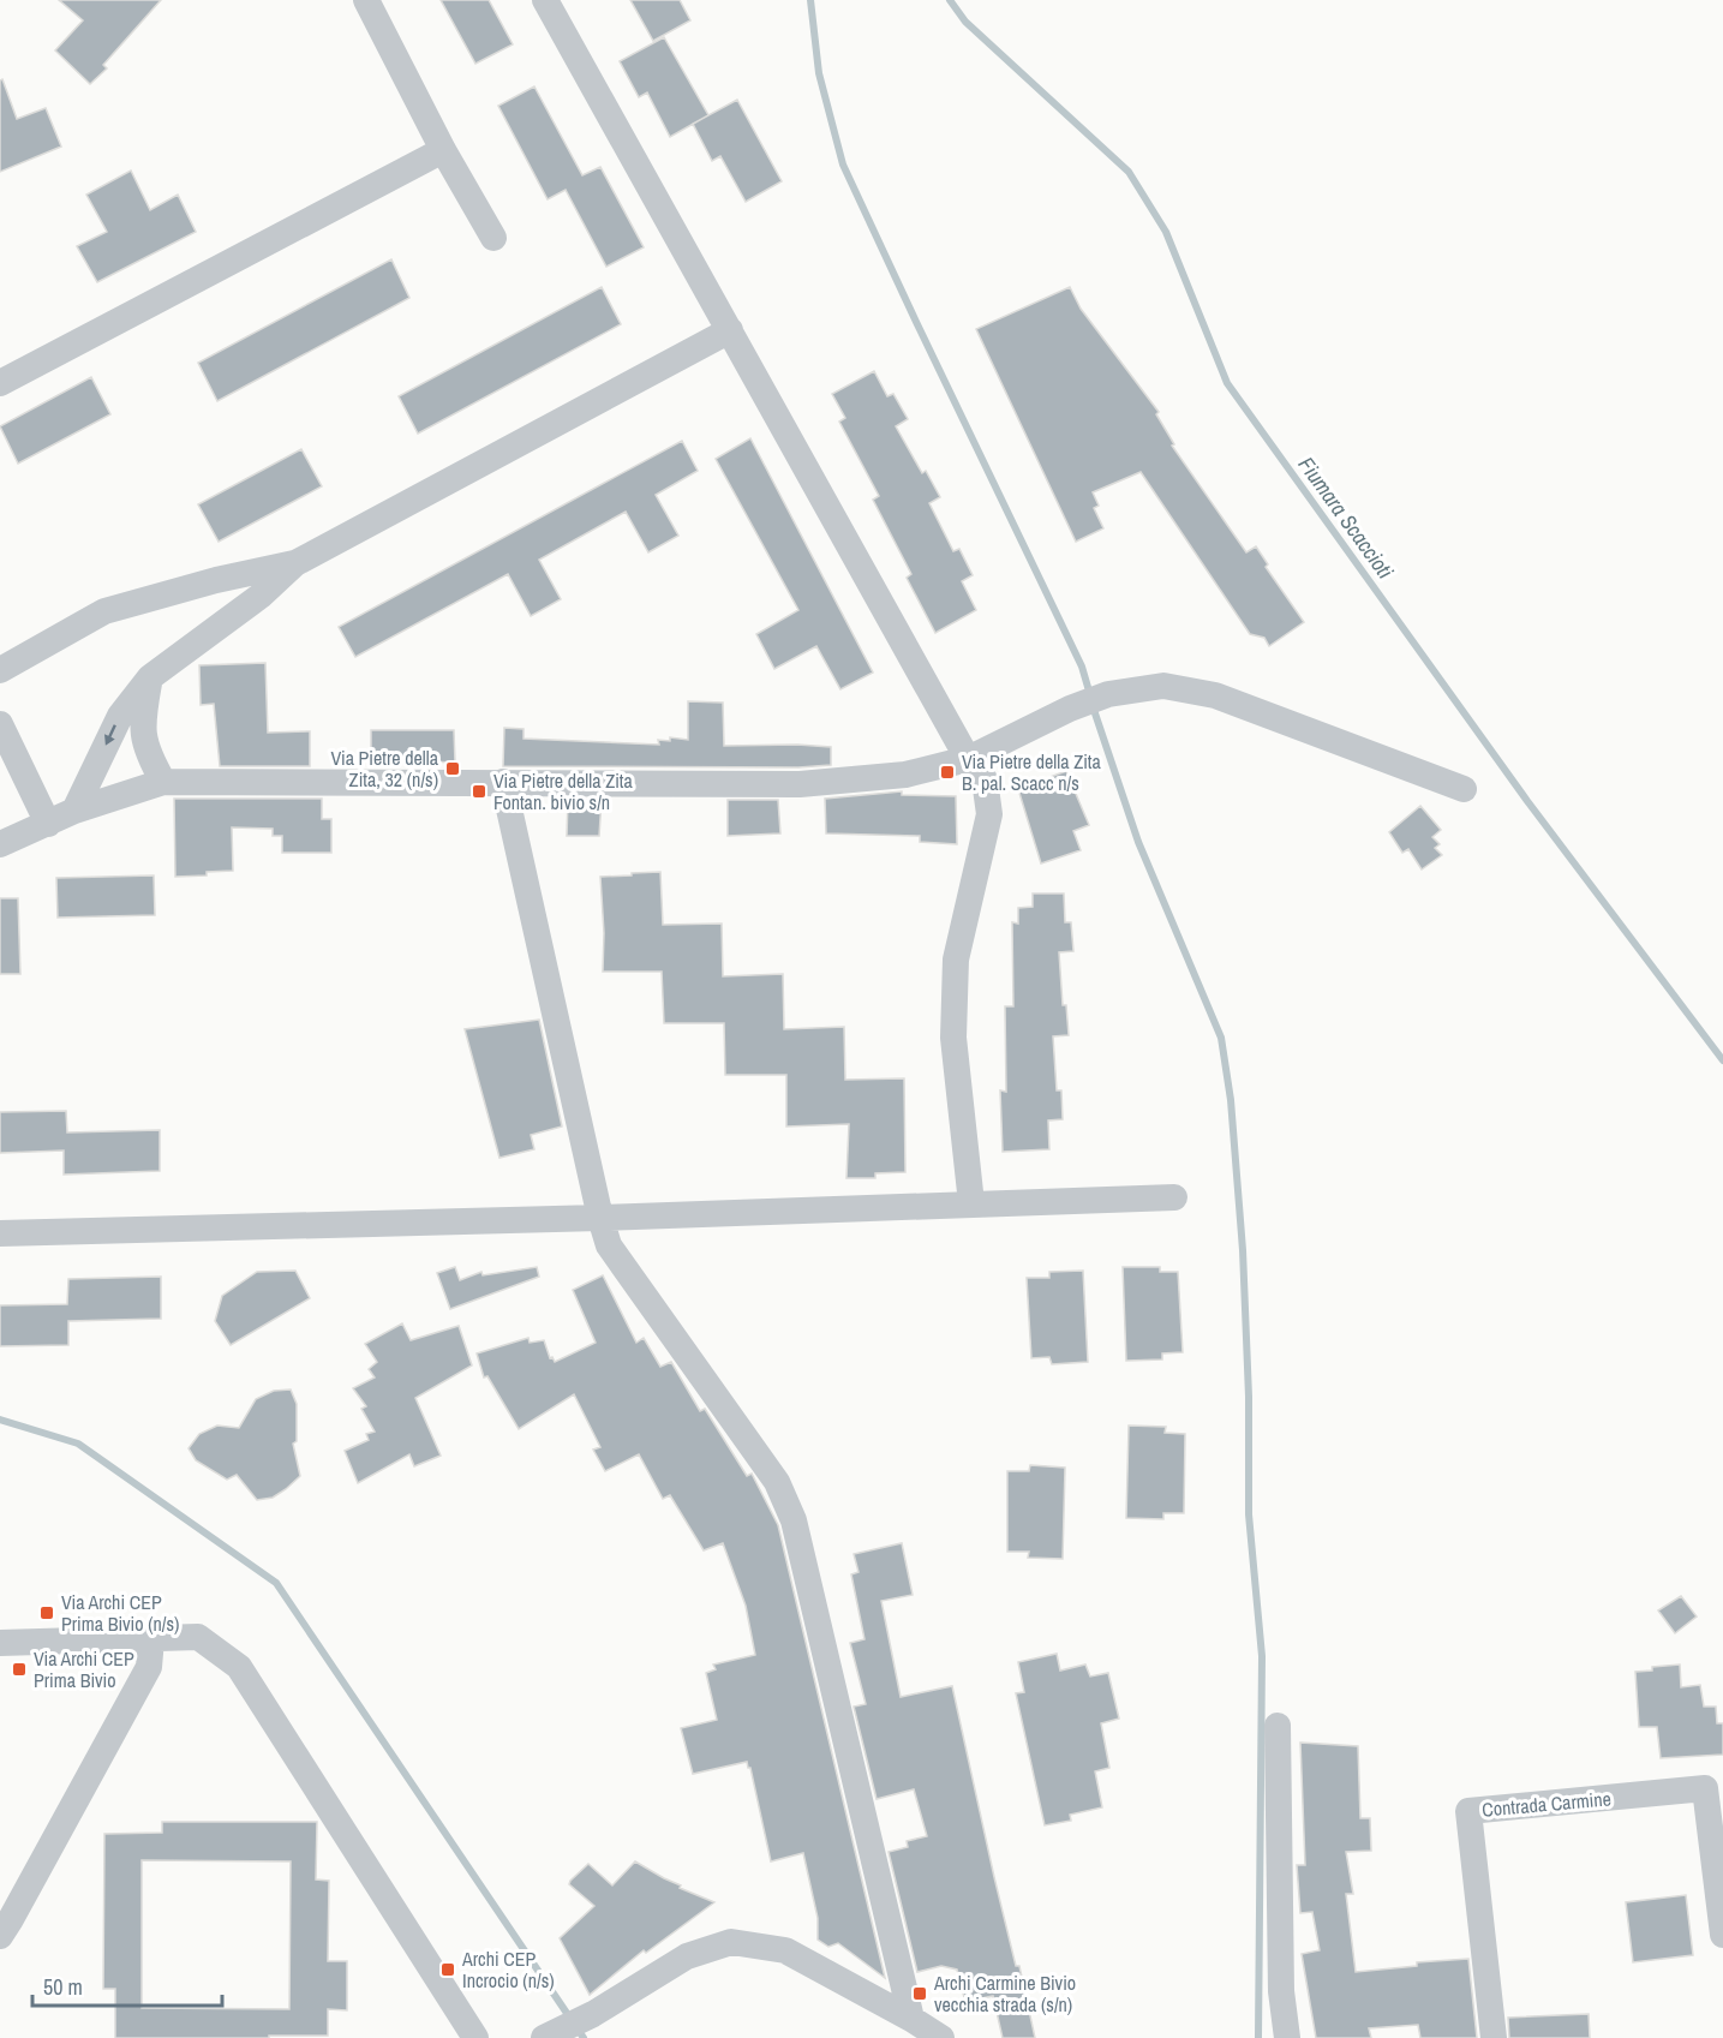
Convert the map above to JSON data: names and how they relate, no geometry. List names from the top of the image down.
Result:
{
  "streets": {
    "street": ["Contrada Carmine"]
  },
  "water": ["Fiumara Scaccioti"],
  "places": {
    "transit": [
      "Via Pietre della Zita, 32 (n/s)",
      "Via Pietre della Zita B. pal. Scacc n/s",
      "Via Pietre della Zita Fontan. bivio s/n",
      "Via Archi CEP Prima Bivio (n/s)",
      "Via Archi CEP Prima Bivio",
      "Archi CEP Incrocio (n/s)",
      "Archi Carmine Bivio vecchia strada (s/n)"
    ]
  },
  "scale_bar": "50 m"
}
